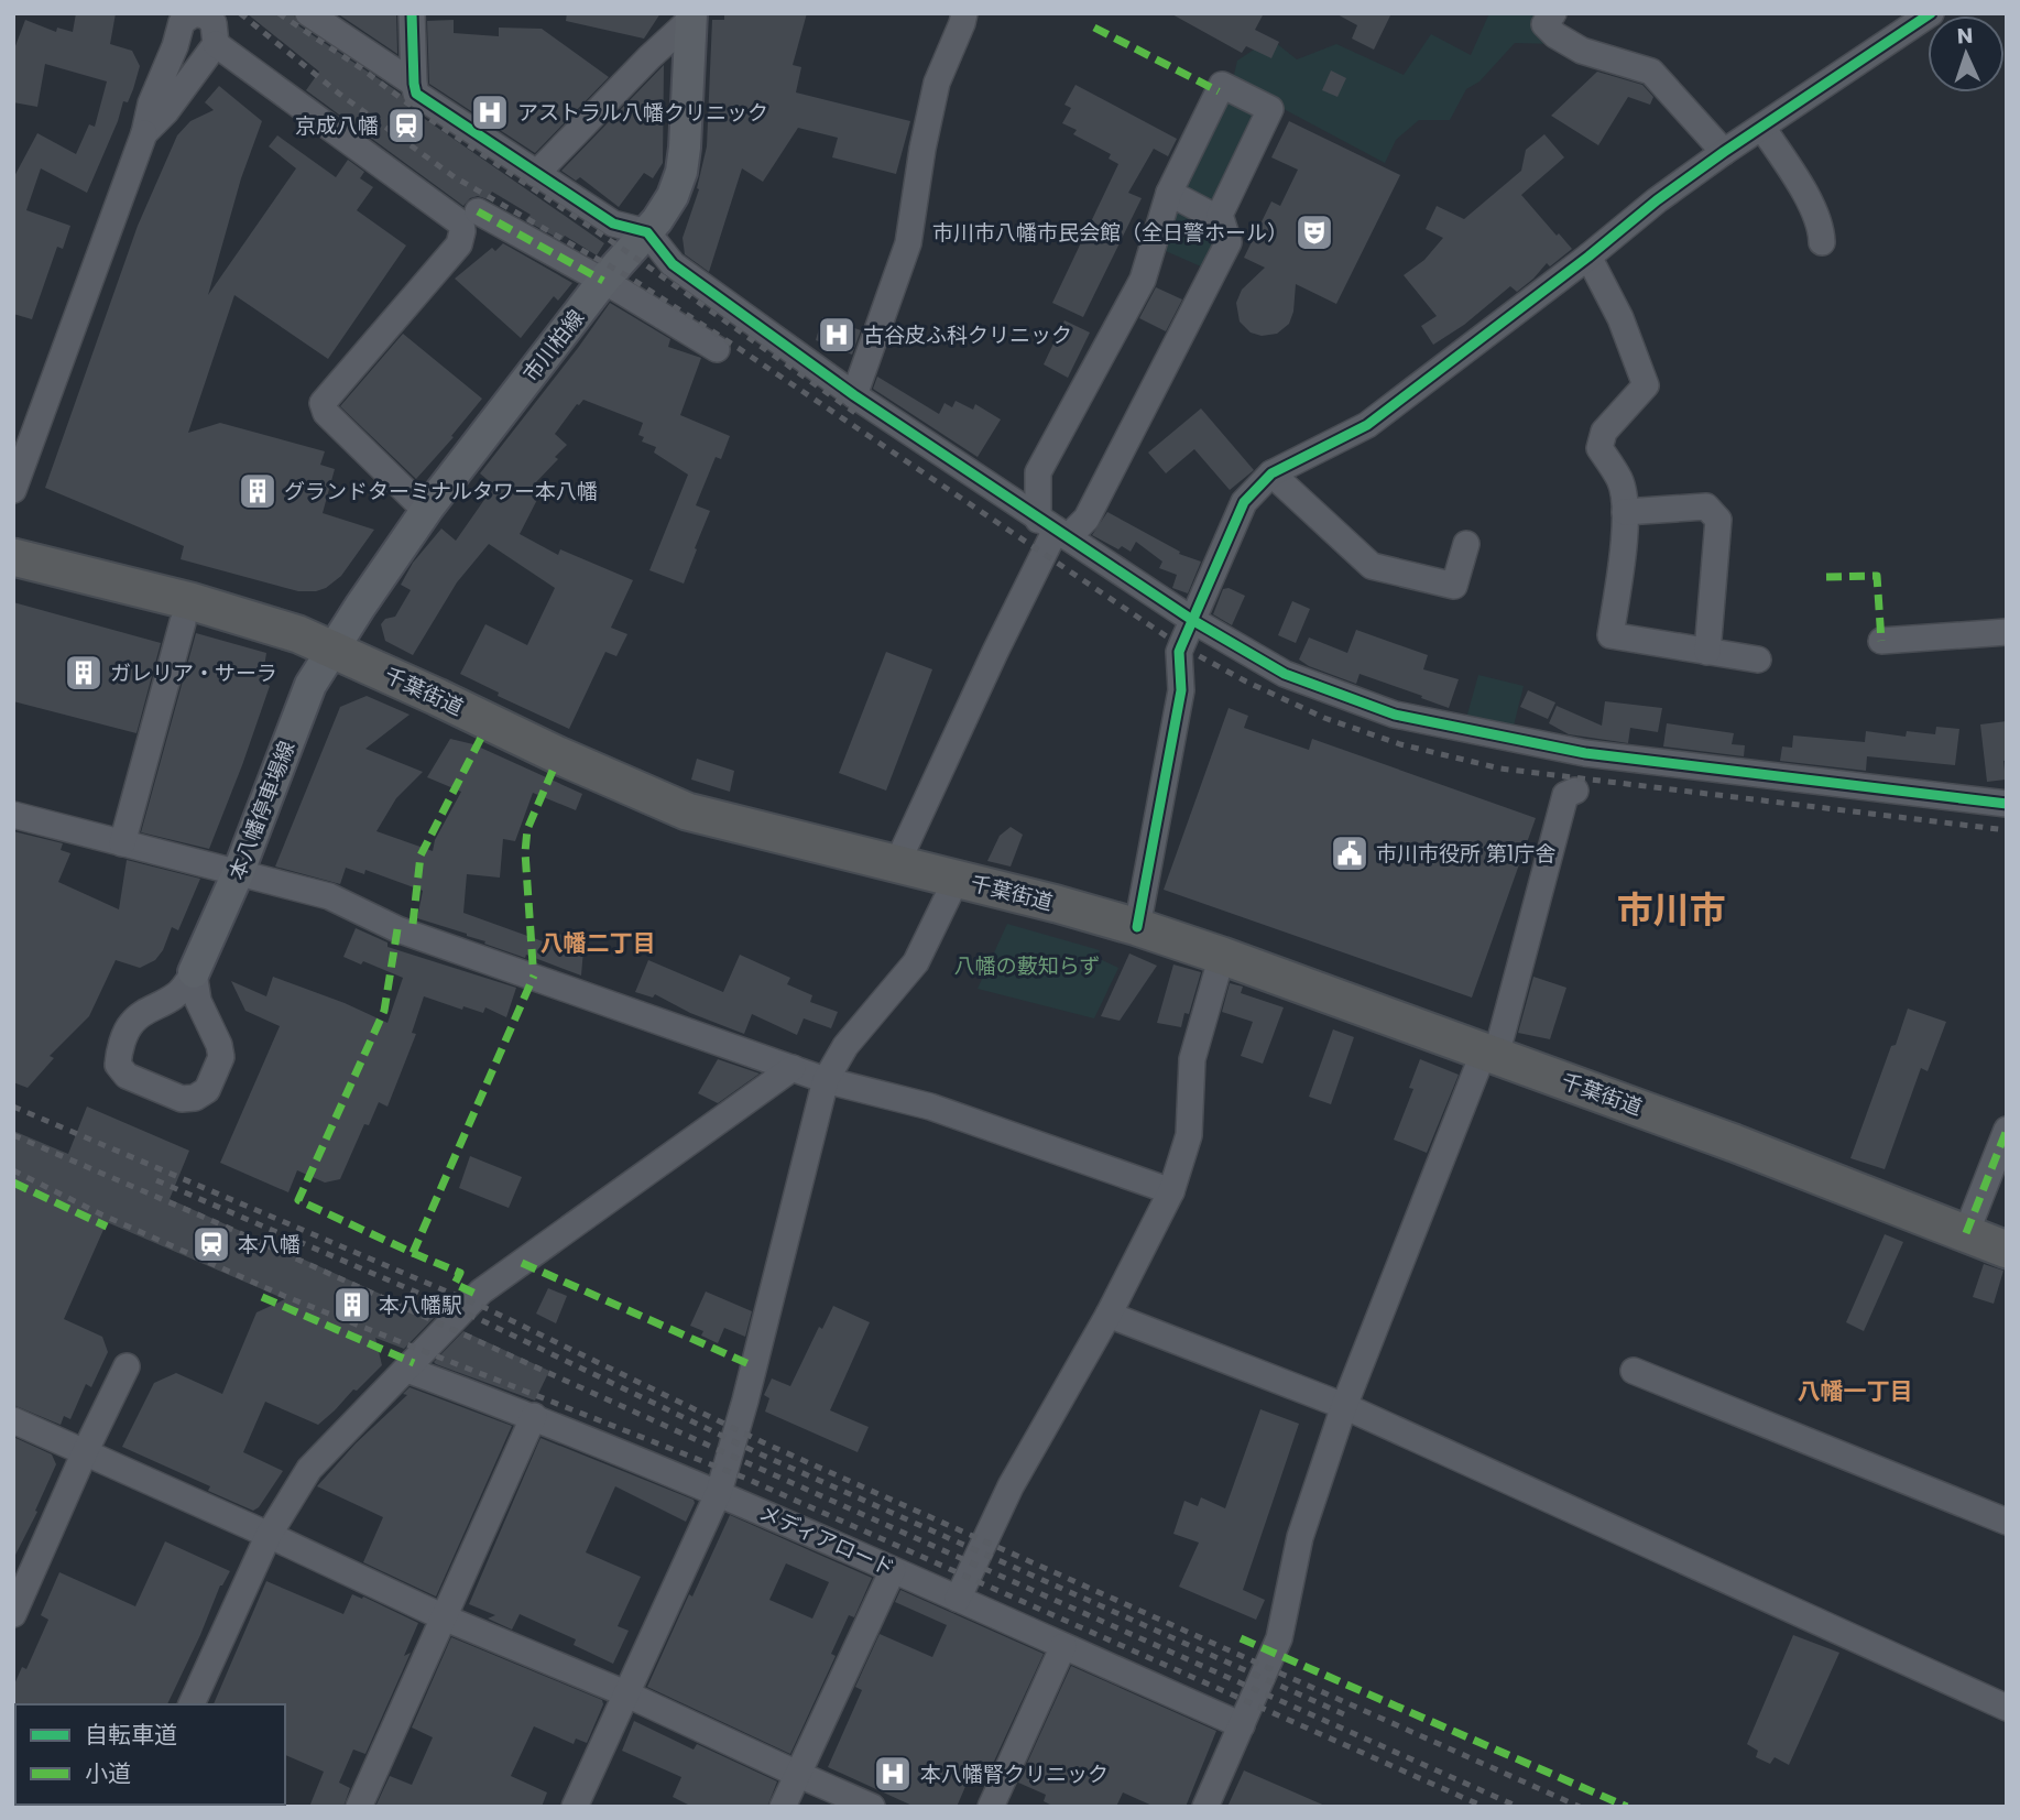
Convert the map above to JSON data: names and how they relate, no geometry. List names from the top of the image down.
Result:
{
  "streets": {
    "highway": ["千葉街道"],
    "main road": ["市川柏線", "本八幡停車場線"],
    "street": ["メディアロード"]
  },
  "crossings": [
    ["市川柏線", "千葉街道"],
    ["市川柏線", "本八幡停車場線"],
    ["千葉街道", "本八幡停車場線"]
  ],
  "districts": ["市川市", "八幡二丁目", "八幡一丁目"],
  "parks": ["八幡の藪知らず"],
  "places": {
    "hospital": ["アストラル八幡クリニック", "古谷皮ふ科クリニック", "本八幡腎クリニック"],
    "station": ["京成八幡", "本八幡"],
    "theatre": ["市川市八幡市民会館（全日警ホール）"],
    "building": ["グランドターミナルタワー本八幡", "ガレリア・サーラ", "本八幡駅"],
    "public building": ["市川市役所 第1庁舎"]
  },
  "legend": ["自転車道", "小道"],
  "north": "top"
}
